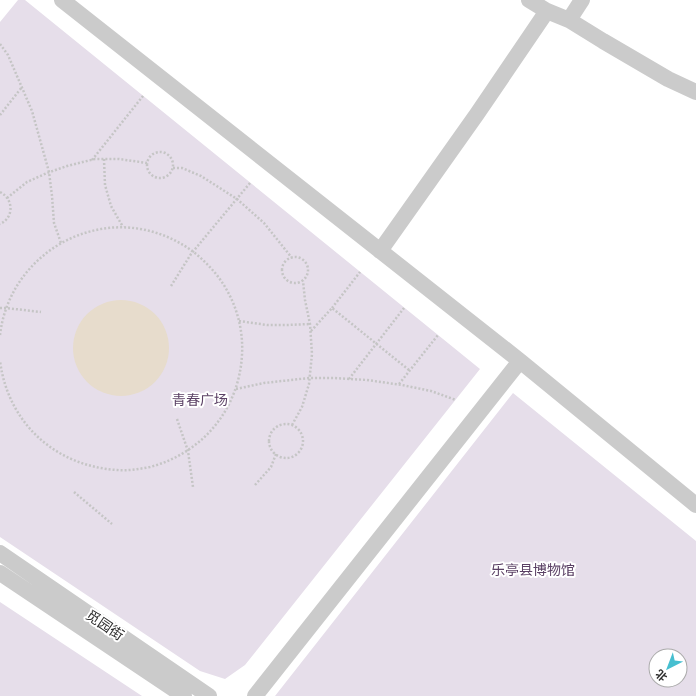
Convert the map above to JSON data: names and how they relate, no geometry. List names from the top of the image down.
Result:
{
  "streets": {
    "street": ["觅园街"]
  },
  "parks": ["青春广场", "乐亭县博物馆"],
  "north": "bottom left"
}
